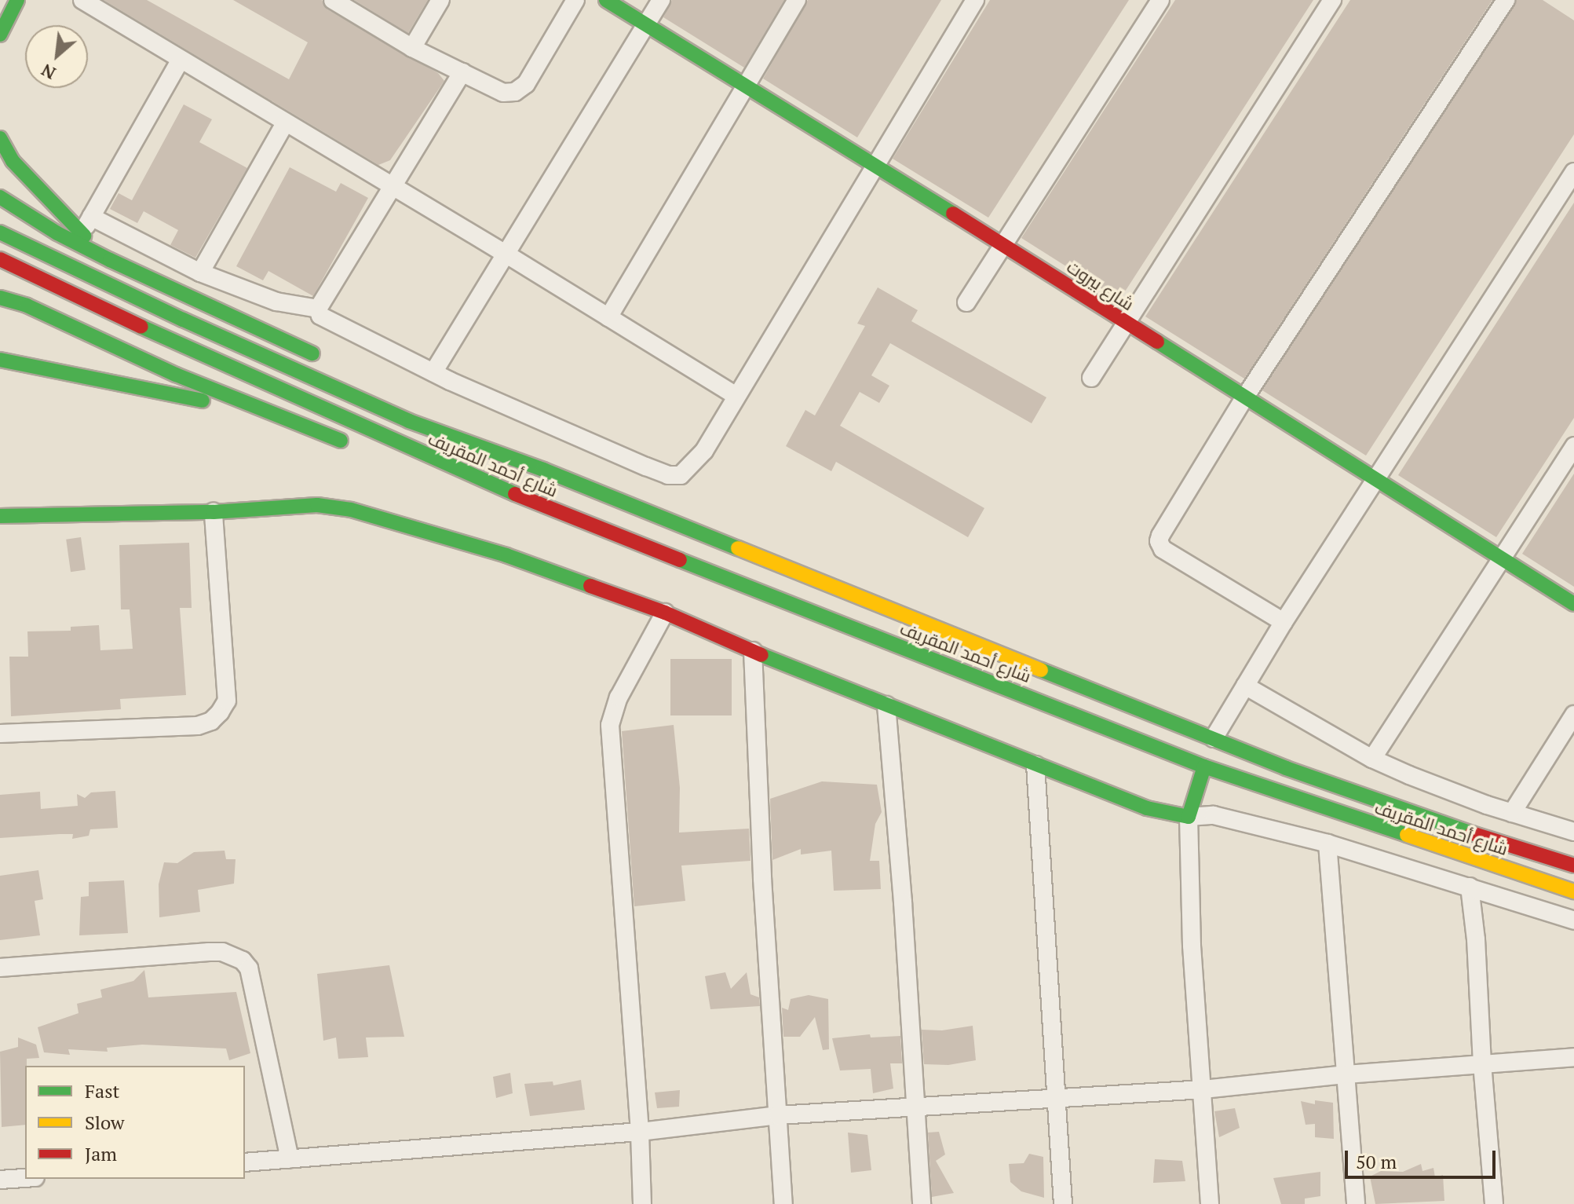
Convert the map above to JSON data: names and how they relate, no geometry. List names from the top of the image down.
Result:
{
  "streets": {
    "main road": ["شارع بيروت", "شارع أحمد المقريف"]
  },
  "legend": ["Fast", "Slow", "Jam"],
  "scale_bar": "50 m",
  "north": "bottom left"
}
